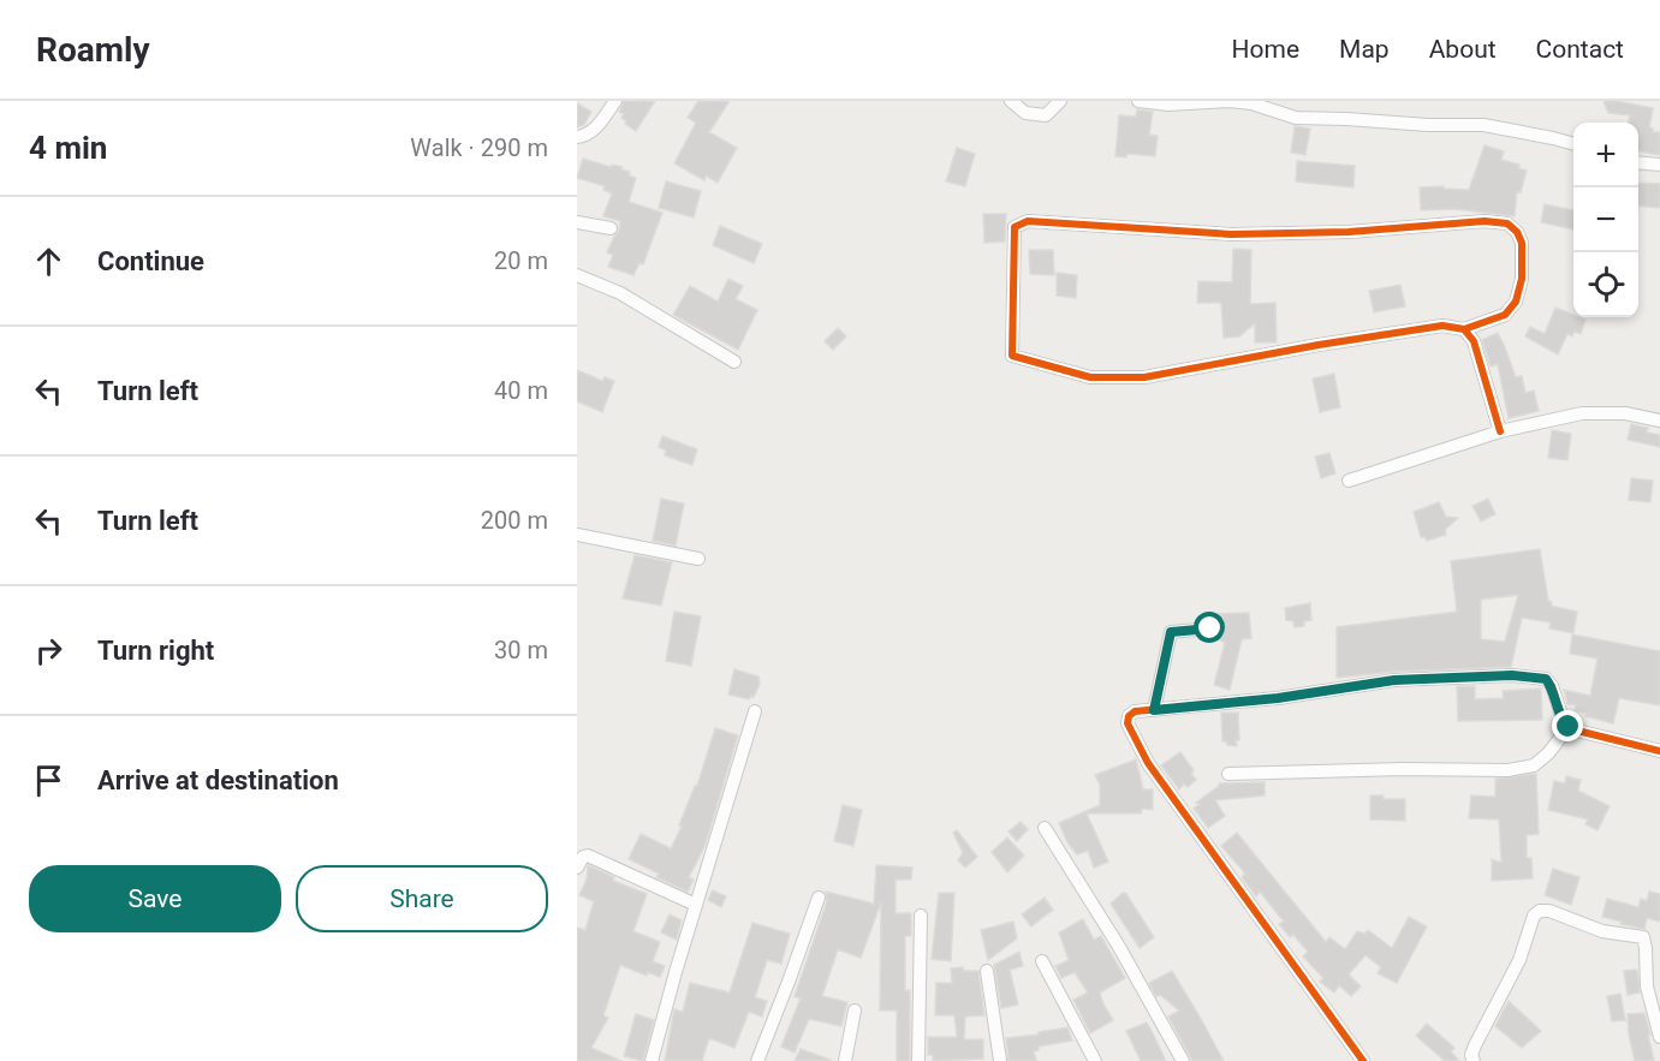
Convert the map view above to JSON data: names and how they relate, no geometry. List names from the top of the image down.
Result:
{
  "page": {
    "header": "Roamly",
    "nav": [
      "Home",
      "Map",
      "About",
      "Contact"
    ],
    "heading": ["4 min", "Walk · 290 m"],
    "map_buttons": ["+", "−"],
    "list": [
      ["Continue", "20 m"],
      ["Turn left", "40 m"],
      ["Turn left", "200 m"],
      ["Turn right", "30 m"],
      "Arrive at destination"
    ],
    "buttons": ["Save", "Share"]
  }
}
